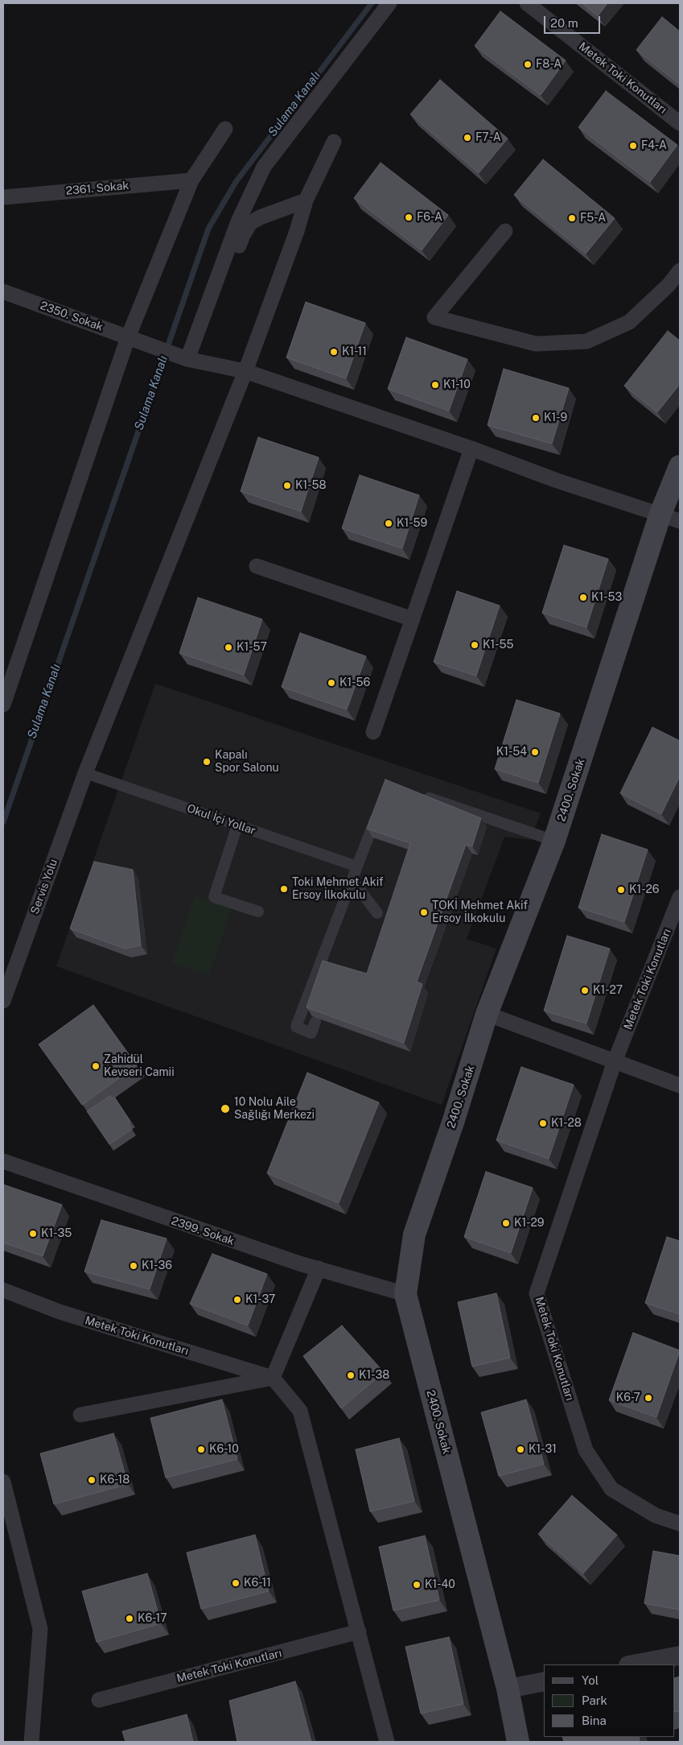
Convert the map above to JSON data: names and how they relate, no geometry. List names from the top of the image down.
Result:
{
  "streets": {
    "main road": ["2400. Sokak"],
    "street": [
      "Metek Toki Konutları",
      "2361. Sokak",
      "2350. Sokak",
      "Okul İçi Yollar",
      "Servis Yolu",
      "2399. Sokak"
    ]
  },
  "crossings": [
    ["2350. Sokak", "2400. Sokak"],
    ["2350. Sokak", "Servis Yolu"],
    ["2400. Sokak", "2399. Sokak"],
    ["Okul İçi Yollar", "Servis Yolu"]
  ],
  "water": ["Sulama Kanalı"],
  "places": [
    "F8-A",
    "F7-A",
    "F4-A",
    "F6-A",
    "F5-A",
    "K1-11",
    "K1-10",
    "K1-9",
    "K1-58",
    "K1-59",
    "K1-53",
    "K1-55",
    "K1-57",
    "K1-56",
    "K1-54",
    "Kapalı Spor Salonu",
    "Toki Mehmet Akif Ersoy İlkokulu",
    "K1-26",
    "TOKİ Mehmet Akif Ersoy İlkokulu",
    "K1-27",
    "Zahidül Kevseri Camii",
    "10 Nolu Aile Sağlığı Merkezi",
    "K1-28",
    "K1-29",
    "K1-35",
    "K1-36",
    "K1-37",
    "K1-38",
    "K6-7",
    "K6-10",
    "K1-31",
    "K6-18",
    "K6-11",
    "K1-40",
    "K6-17"
  ],
  "legend": ["Yol", "Park", "Bina"],
  "scale_bar": "20 m"
}
